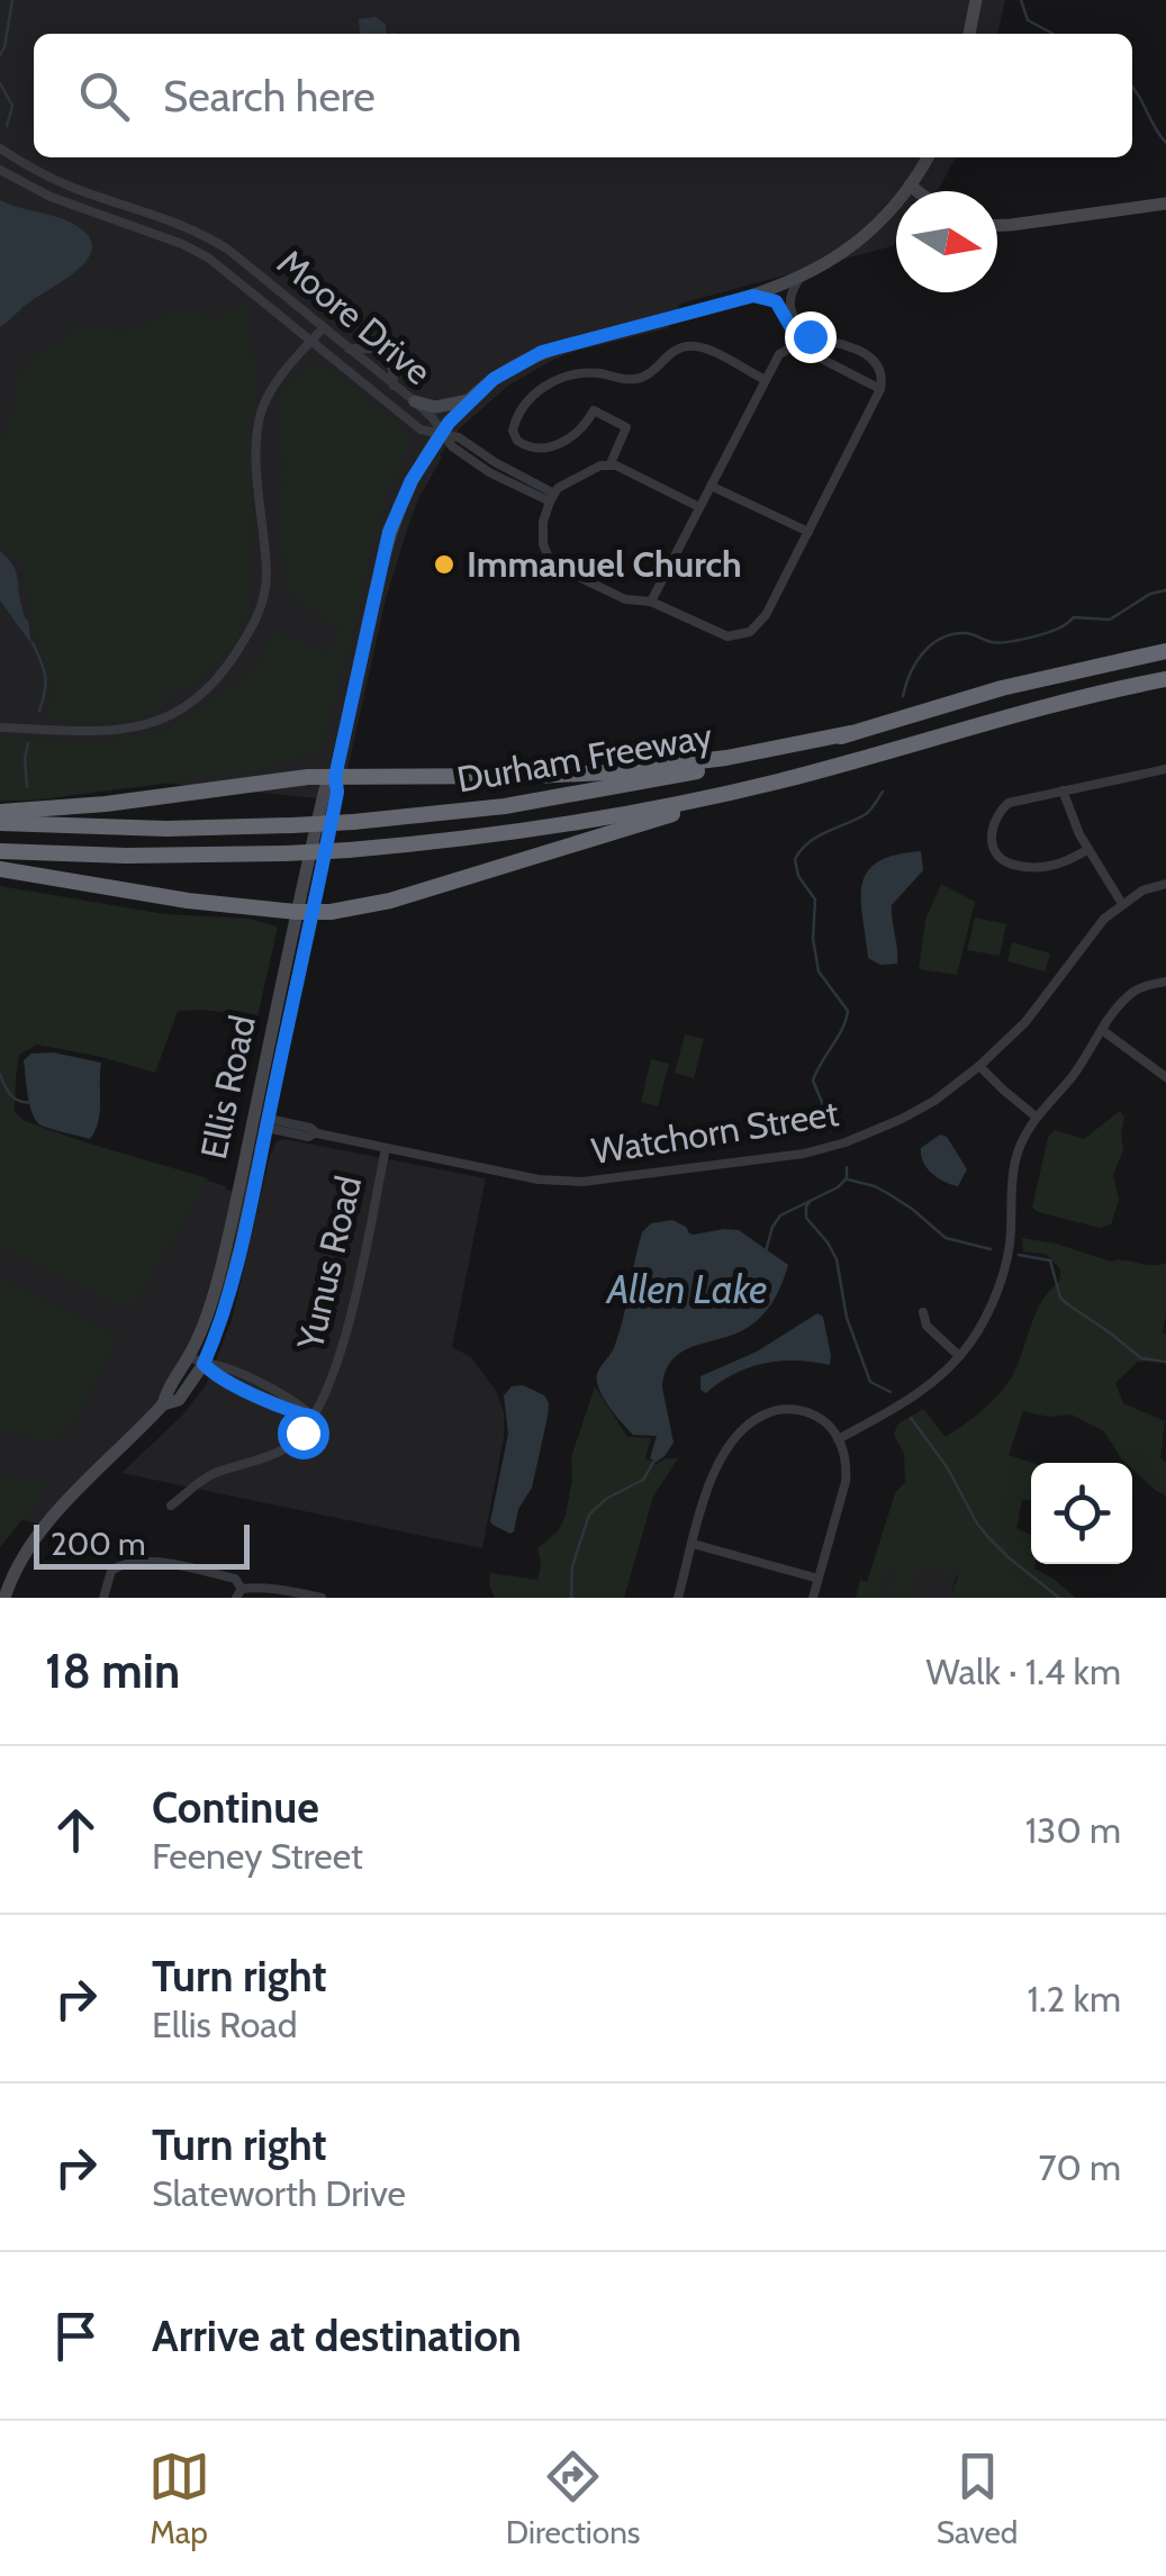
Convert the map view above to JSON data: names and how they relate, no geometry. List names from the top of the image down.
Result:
{
  "streets": {
    "highway": ["Durham Freeway"],
    "main road": ["Ellis Road"],
    "street": ["Moore Drive", "Watchorn Street", "Yunus Road"]
  },
  "crossings": [
    ["Moore Drive", "Ellis Road"],
    ["Ellis Road", "Watchorn Street"],
    ["Watchorn Street", "Yunus Road"]
  ],
  "water": ["Allen Lake"],
  "places": ["Immanuel Church"],
  "scale_bar": "200 m",
  "north": "right",
  "page": {
    "search": "Search here",
    "scale": "200 m",
    "heading": ["18 min", "Walk · 1.4 km"],
    "list": [
      ["Continue", "Feeney Street", "130 m"],
      ["Turn right", "Ellis Road", "1.2 km"],
      ["Turn right", "Slateworth Drive", "70 m"],
      "Arrive at destination"
    ],
    "nav": ["Map", "Directions", "Saved"]
  }
}
